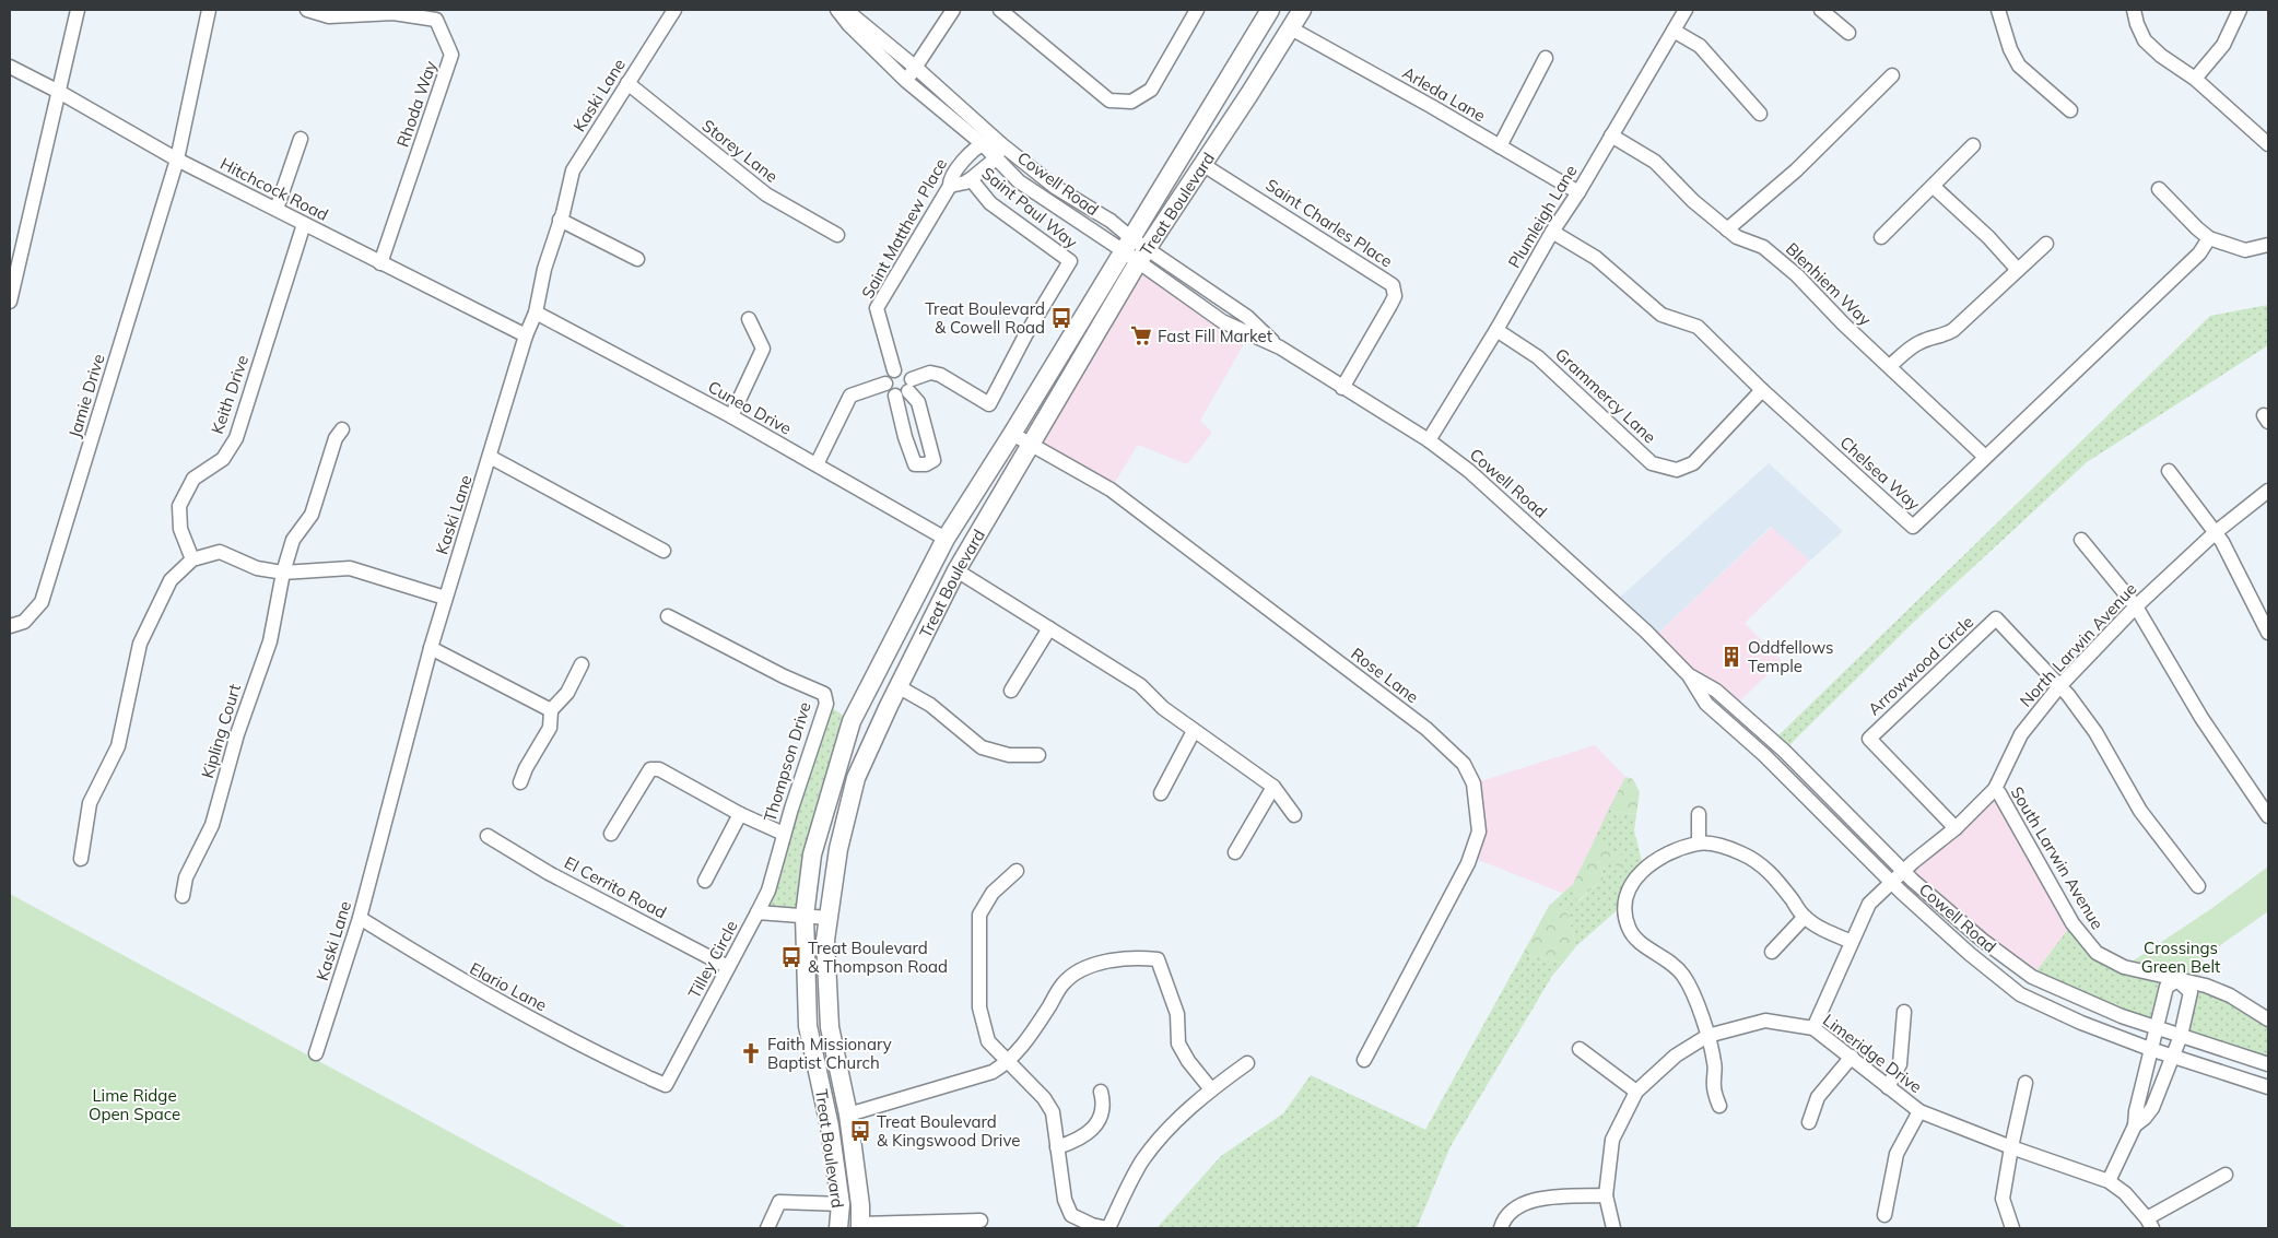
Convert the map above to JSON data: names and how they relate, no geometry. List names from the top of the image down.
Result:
{
  "streets": {
    "main road": ["Treat Boulevard"],
    "street": [
      "Arleda Lane",
      "Kaski Lane",
      "Rhoda Way",
      "Storey Lane",
      "Cowell Road",
      "Hitchcock Road",
      "Saint Paul Way",
      "Plumleigh Lane",
      "Saint Charles Place",
      "Saint Matthew Place",
      "Blenhiem Way",
      "Keith Drive",
      "Jamie Drive",
      "Grammercy Lane",
      "Cuneo Drive",
      "Chelsea Way",
      "North Larwin Avenue",
      "Arrowwood Circle",
      "Rose Lane",
      "Kipling Court",
      "Thompson Drive",
      "South Larwin Avenue",
      "El Cerrito Road",
      "Tilley Circle",
      "Elario Lane",
      "Limeridge Drive"
    ]
  },
  "crossings": [
    ["Arleda Lane", "Treat Boulevard"],
    ["Arleda Lane", "Plumleigh Lane"],
    ["Kaski Lane", "Storey Lane"],
    ["Kaski Lane", "Hitchcock Road"],
    ["Kaski Lane", "Cuneo Drive"],
    ["Kaski Lane", "Elario Lane"],
    ["Rhoda Way", "Hitchcock Road"],
    ["Cowell Road", "Treat Boulevard"],
    ["Cowell Road", "Plumleigh Lane"],
    ["Cowell Road", "Saint Charles Place"],
    ["Cowell Road", "Saint Matthew Place"],
    ["Cowell Road", "North Larwin Avenue"],
    ["Hitchcock Road", "Keith Drive"],
    ["Hitchcock Road", "Jamie Drive"],
    ["Treat Boulevard", "Saint Charles Place"],
    ["Treat Boulevard", "Cuneo Drive"],
    ["Treat Boulevard", "Rose Lane"],
    ["Treat Boulevard", "Tilley Circle"],
    ["Saint Paul Way", "Saint Matthew Place"],
    ["Plumleigh Lane", "Blenhiem Way"],
    ["Plumleigh Lane", "Grammercy Lane"],
    ["Plumleigh Lane", "Chelsea Way"],
    ["Blenhiem Way", "Chelsea Way"],
    ["Grammercy Lane", "Chelsea Way"],
    ["North Larwin Avenue", "Arrowwood Circle"],
    ["North Larwin Avenue", "South Larwin Avenue"],
    ["North Larwin Avenue", "Limeridge Drive"],
    ["Thompson Drive", "Tilley Circle"],
    ["El Cerrito Road", "Tilley Circle"],
    ["Tilley Circle", "Elario Lane"]
  ],
  "parks": ["Crossings Green Belt", "Lime Ridge Open Space"],
  "places": {
    "bus stop": ["Treat Boulevard & Cowell Road", "Treat Boulevard & Thompson Road", "Treat Boulevard & Kingswood Drive"],
    "supermarket": ["Fast Fill Market"],
    "building": ["Oddfellows Temple"],
    "church": ["Faith Missionary Baptist Church"]
  }
}
